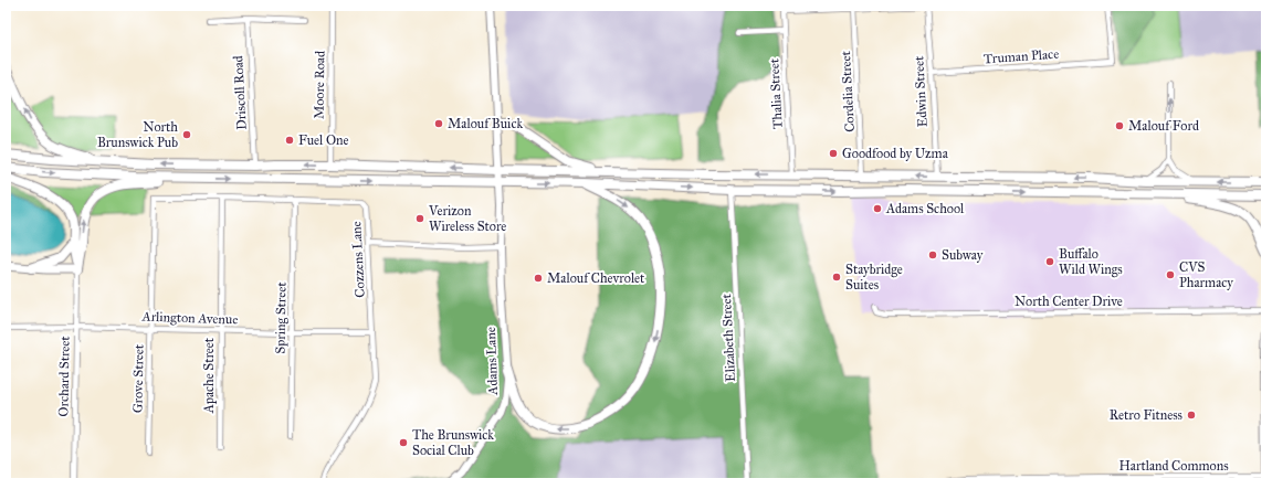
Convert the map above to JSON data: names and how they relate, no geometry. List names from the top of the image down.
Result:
{
  "streets": {
    "street": [
      "Truman Place",
      "Moore Road",
      "Cordelia Street",
      "Edwin Street",
      "Driscoll Road",
      "Thalia Street",
      "Cozzens Lane",
      "North Center Drive",
      "Arlington Avenue",
      "Spring Street",
      "Elizabeth Street",
      "Adams Lane",
      "Apache Street",
      "Orchard Street",
      "Grove Street",
      "Hartland Commons"
    ]
  },
  "crossings": [
    ["Truman Place", "Edwin Street"],
    ["Cordelia Street", "Thalia Street"],
    ["Cozzens Lane", "Arlington Avenue"],
    ["Cozzens Lane", "Spring Street"],
    ["Cozzens Lane", "Apache Street"],
    ["Cozzens Lane", "Grove Street"],
    ["Arlington Avenue", "Spring Street"],
    ["Arlington Avenue", "Apache Street"],
    ["Arlington Avenue", "Orchard Street"],
    ["Arlington Avenue", "Grove Street"]
  ],
  "places": [
    "Malouf Buick",
    "Malouf Ford",
    "North Brunswick Pub",
    "Fuel One",
    "Goodfood by Uzma",
    "Adams School",
    "Verizon Wireless Store",
    "Subway",
    "Buffalo Wild Wings",
    "CVS Pharmacy",
    "Staybridge Suites",
    "Malouf Chevrolet",
    "Retro Fitness",
    "The Brunswick Social Club"
  ]
}
